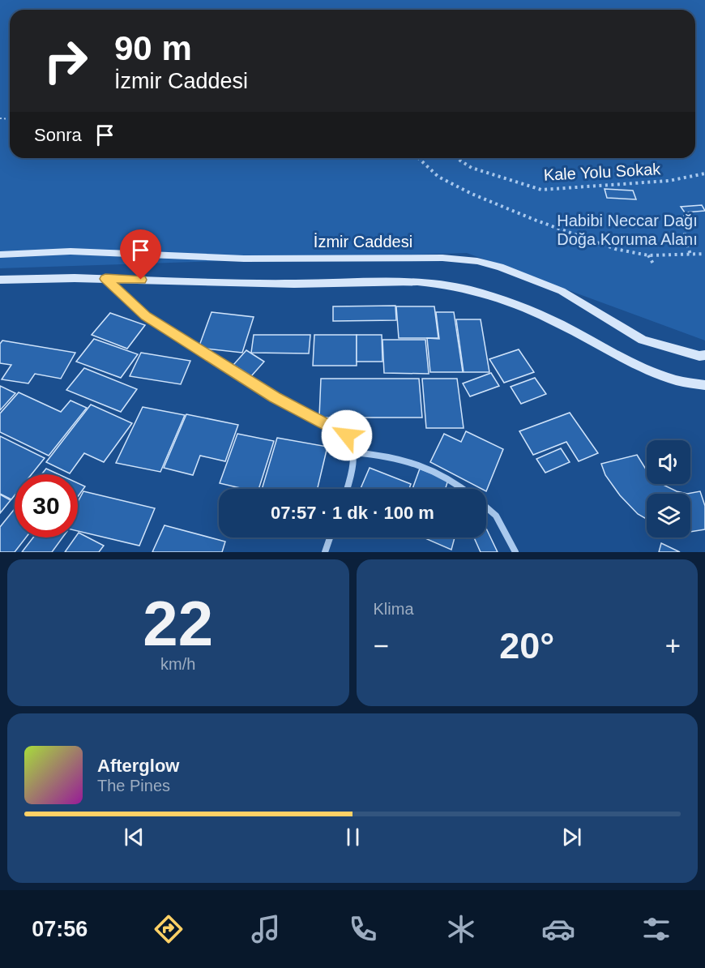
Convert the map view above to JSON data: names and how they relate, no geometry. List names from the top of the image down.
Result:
{
  "streets": {
    "street": ["İzmir Caddesi"],
    "path": ["Kale Yolu Sokak"]
  },
  "parks": ["Habibi Neccar Dağı Doğa Koruma Alanı"],
  "page": {
    "turn": ["90 m", "İzmir Caddesi"],
    "then": "Sonra",
    "limit": "30",
    "trip": "07:57 · 1 dk · 100 m",
    "tile": [
      ["22", "km/h"],
      "Klima"
    ],
    "heat": ["−", "20°", "+"],
    "song": ["Afterglow", "The Pines"],
    "tabs": "07:56"
  }
}
